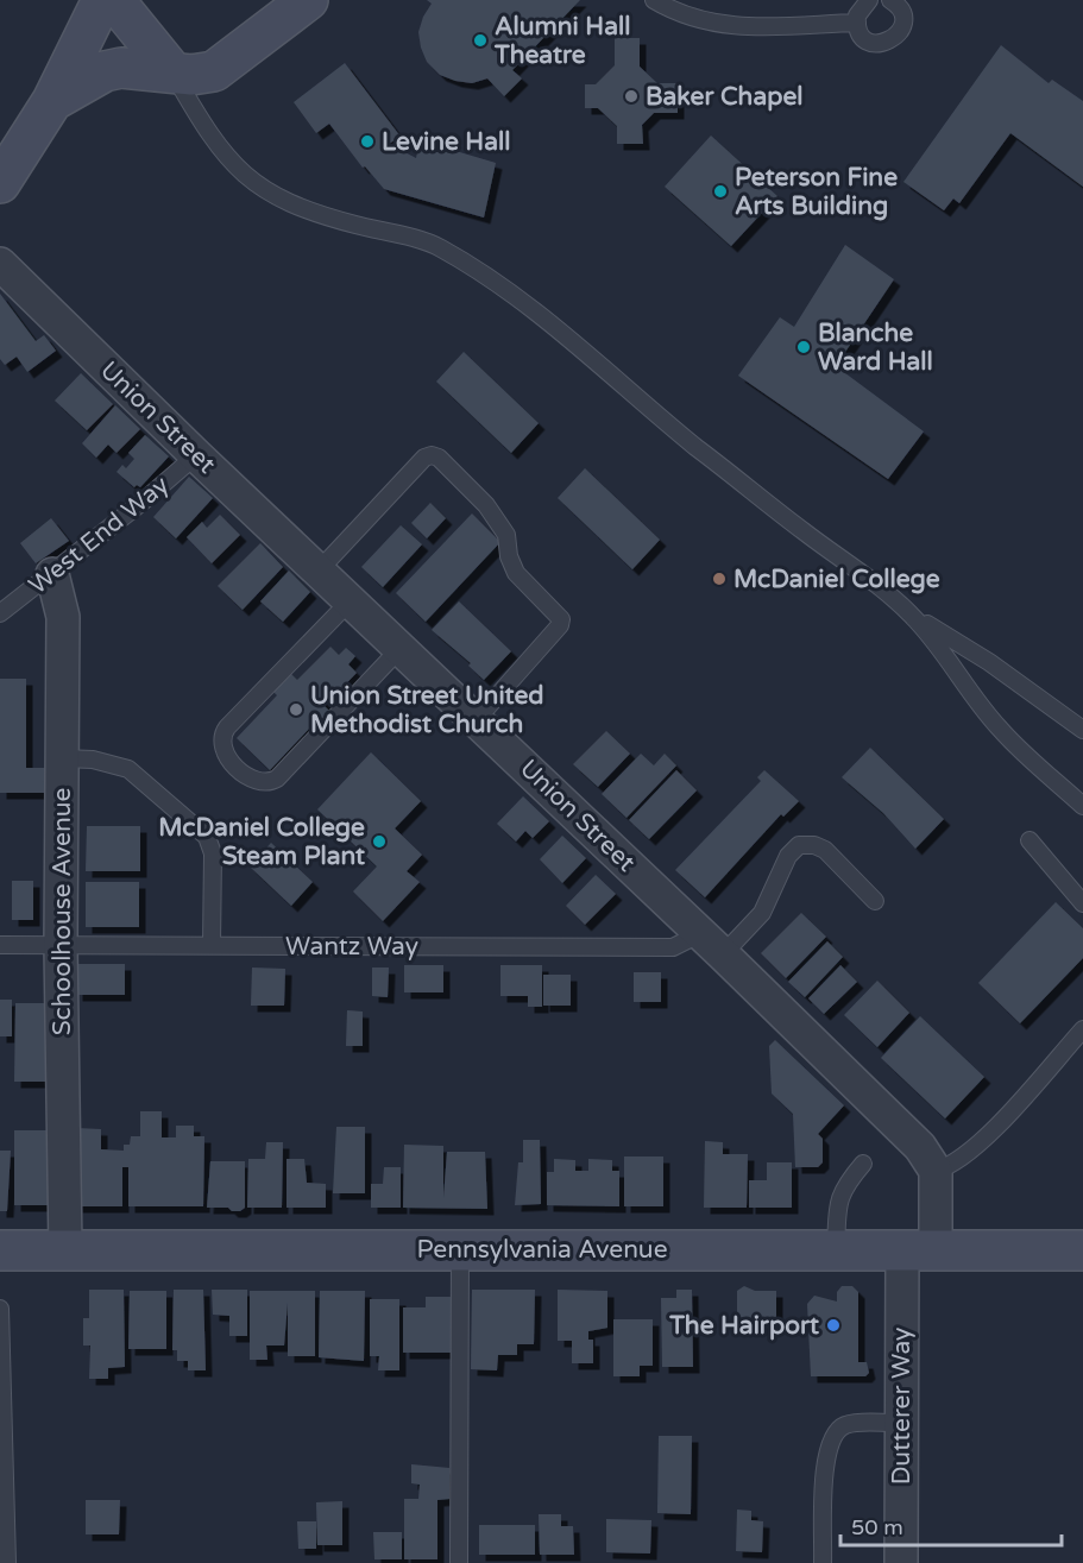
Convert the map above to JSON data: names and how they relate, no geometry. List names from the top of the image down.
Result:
{
  "streets": {
    "main road": ["Pennsylvania Avenue"],
    "street": ["Union Street", "Schoolhouse Avenue", "Dutterer Way"],
    "lane": ["West End Way", "Wantz Way"]
  },
  "crossings": [
    ["Union Street", "West End Way"],
    ["Union Street", "Wantz Way"],
    ["West End Way", "Schoolhouse Avenue"],
    ["Schoolhouse Avenue", "Wantz Way"],
    ["Schoolhouse Avenue", "Pennsylvania Avenue"],
    ["Pennsylvania Avenue", "Dutterer Way"]
  ],
  "places": [
    "Alumni Hall Theatre",
    "Baker Chapel",
    "Levine Hall",
    "Peterson Fine Arts Building",
    "Blanche Ward Hall",
    "McDaniel College",
    "Union Street United Methodist Church",
    "McDaniel College Steam Plant",
    "The Hairport"
  ],
  "scale_bar": "50 m"
}
